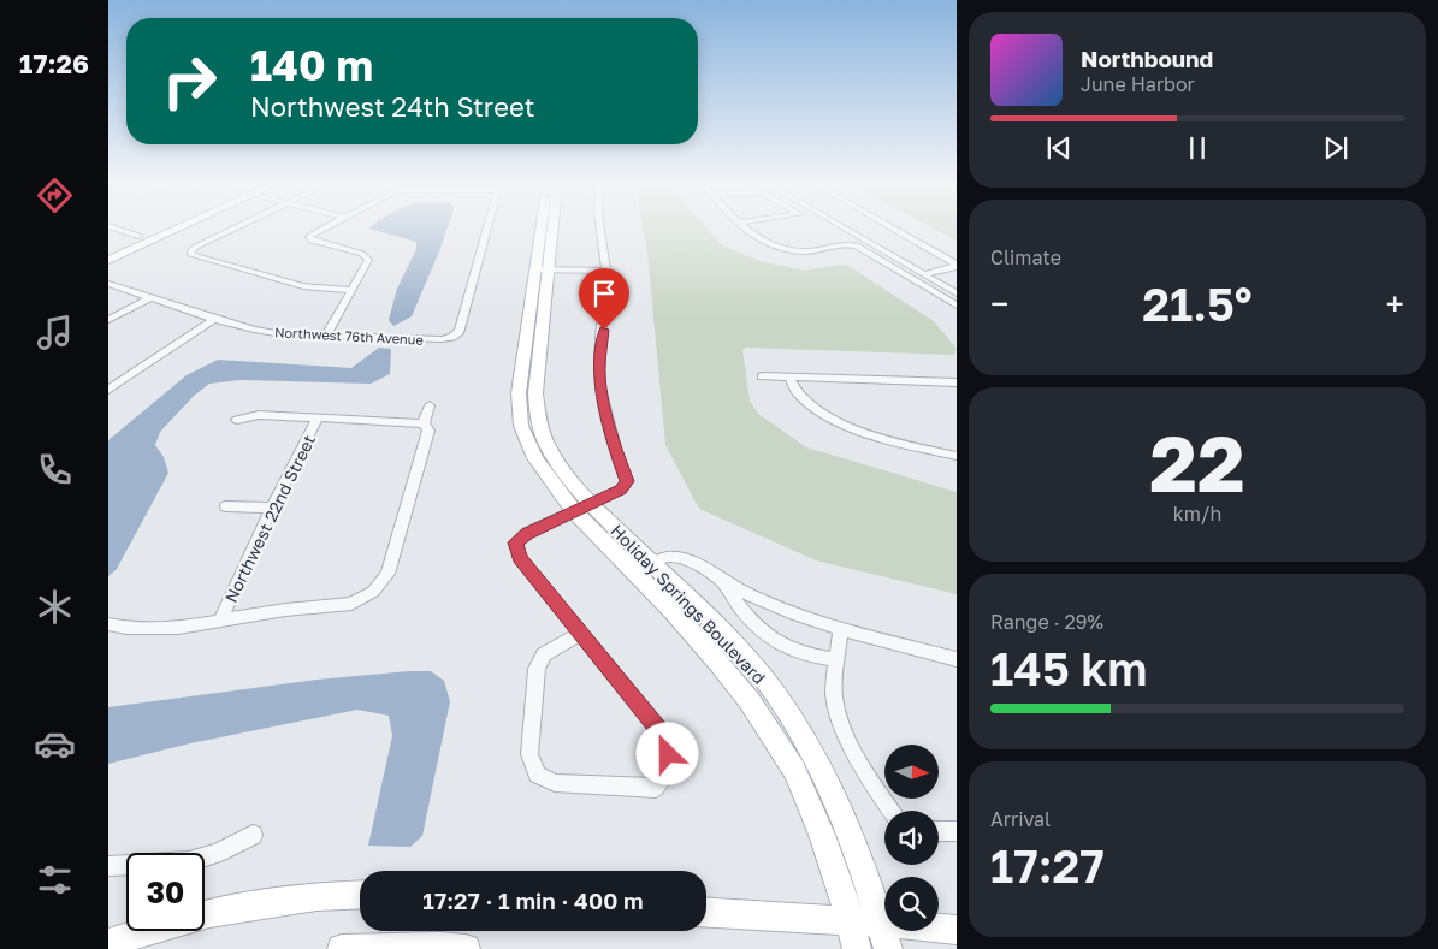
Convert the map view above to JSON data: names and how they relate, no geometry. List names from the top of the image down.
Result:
{
  "streets": {
    "street": ["Northwest 76th Avenue", "Northwest 22nd Street", "Holiday Springs Boulevard"]
  },
  "north": "right",
  "page": {
    "tabs": "17:26",
    "turn": ["140 m", "Northwest 24th Street"],
    "song": ["Northbound", "June Harbor"],
    "tile": [
      "Climate",
      ["22", "km/h"],
      ["Range · 29%", "145 km"],
      ["Arrival", "17:27"]
    ],
    "heat": ["−", "21.5°", "+"],
    "limit": "30",
    "trip": "17:27 · 1 min · 400 m"
  }
}
